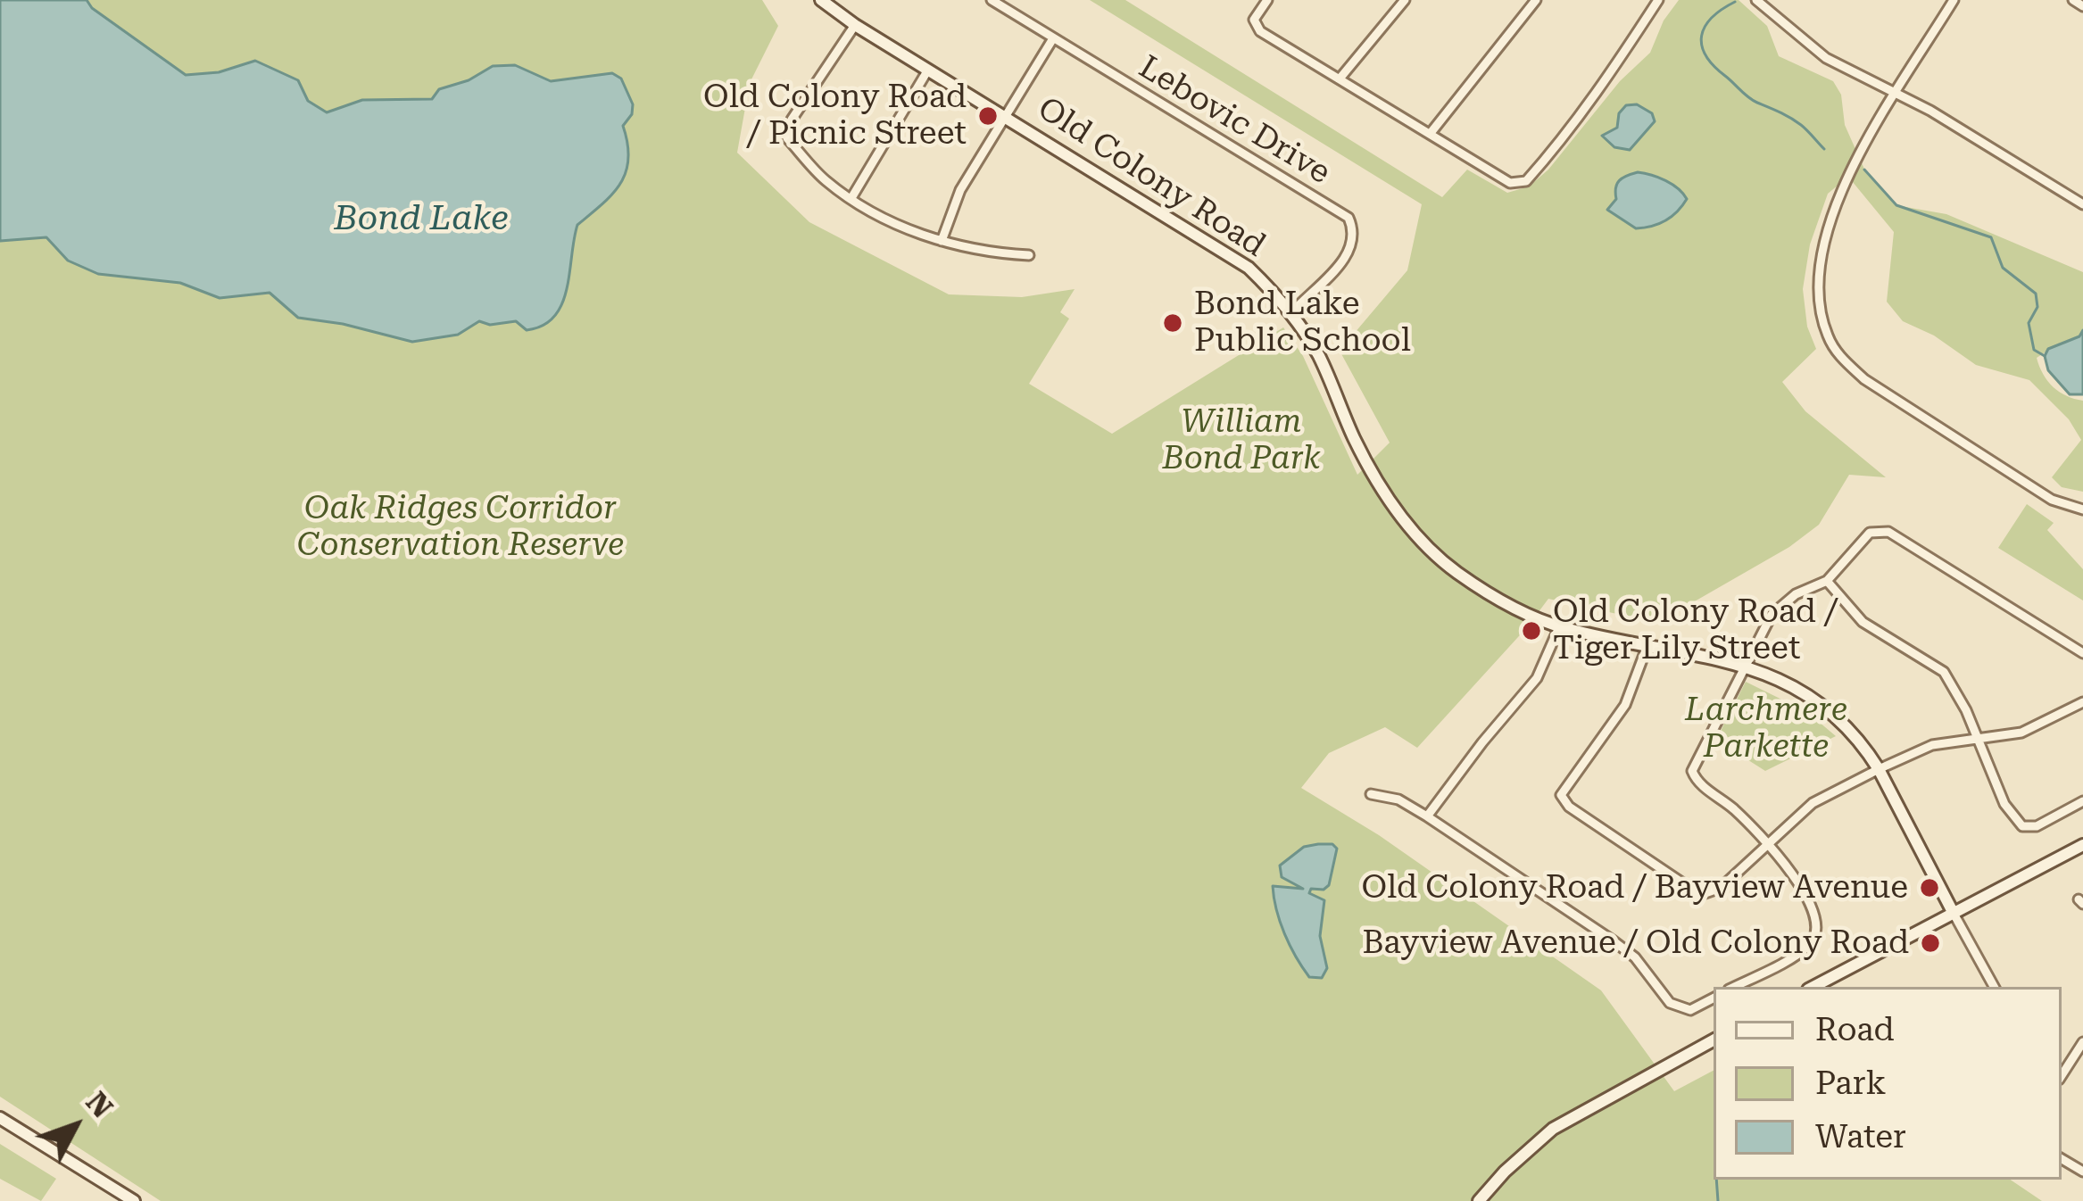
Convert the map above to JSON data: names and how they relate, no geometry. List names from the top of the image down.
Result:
{
  "streets": {
    "street": ["Lebovic Drive", "Old Colony Road"]
  },
  "crossings": [
    ["Lebovic Drive", "Old Colony Road"]
  ],
  "water": ["Bond Lake"],
  "parks": ["William Bond Park", "Oak Ridges Corridor Conservation Reserve", "Larchmere Parkette"],
  "places": [
    "Old Colony Road / Picnic Street",
    "Bond Lake Public School",
    "Old Colony Road / Tiger Lily Street",
    "Old Colony Road / Bayview Avenue",
    "Bayview Avenue / Old Colony Road"
  ],
  "legend": ["Road", "Park", "Water"],
  "north": "top right"
}
